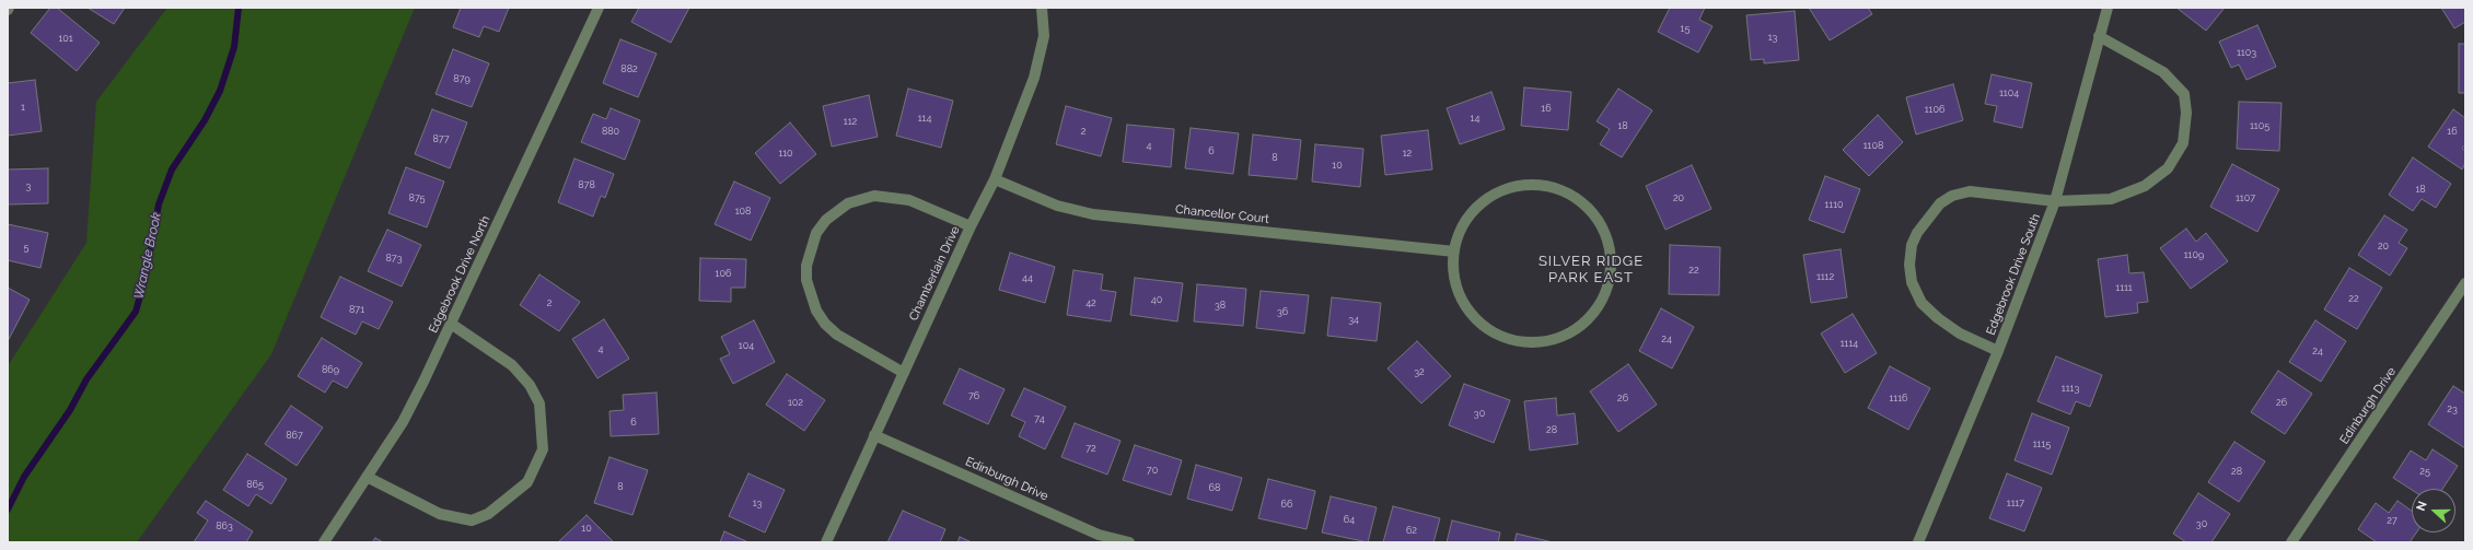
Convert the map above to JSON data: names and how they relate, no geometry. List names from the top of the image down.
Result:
{
  "streets": {
    "street": [
      "Chancellor Court",
      "Chamberlain Drive",
      "Edgebrook Drive North",
      "Edgebrook Drive South",
      "Edinburgh Drive"
    ]
  },
  "crossings": [
    ["Chancellor Court", "Chamberlain Drive"],
    ["Chamberlain Drive", "Edinburgh Drive"]
  ],
  "districts": ["SILVER RIDGE PARK EAST"],
  "water": ["Wrangle Brook"],
  "house_numbers": [
    "15",
    "13",
    "101",
    "1103",
    "882",
    "879",
    "1104",
    "1",
    "16",
    "1106",
    "114",
    "14",
    "112",
    "18",
    "1105",
    "880",
    "2",
    "16",
    "877",
    "4",
    "1108",
    "6",
    "110",
    "12",
    "8",
    "10",
    "878",
    "3",
    "18",
    "875",
    "20",
    "1107",
    "1110",
    "108",
    "20",
    "5",
    "1109",
    "873",
    "22",
    "106",
    "1112",
    "44",
    "1111",
    "22",
    "40",
    "2",
    "42",
    "38",
    "871",
    "36",
    "34",
    "24",
    "1114",
    "104",
    "4",
    "24",
    "869",
    "32",
    "1113",
    "76",
    "26",
    "1116",
    "102",
    "26",
    "23",
    "30",
    "74",
    "6",
    "28",
    "867",
    "1115",
    "72",
    "70",
    "28",
    "25",
    "865",
    "8",
    "68",
    "13",
    "1117",
    "66",
    "64",
    "27",
    "30",
    "863",
    "10",
    "62"
  ],
  "north": "left"
}
